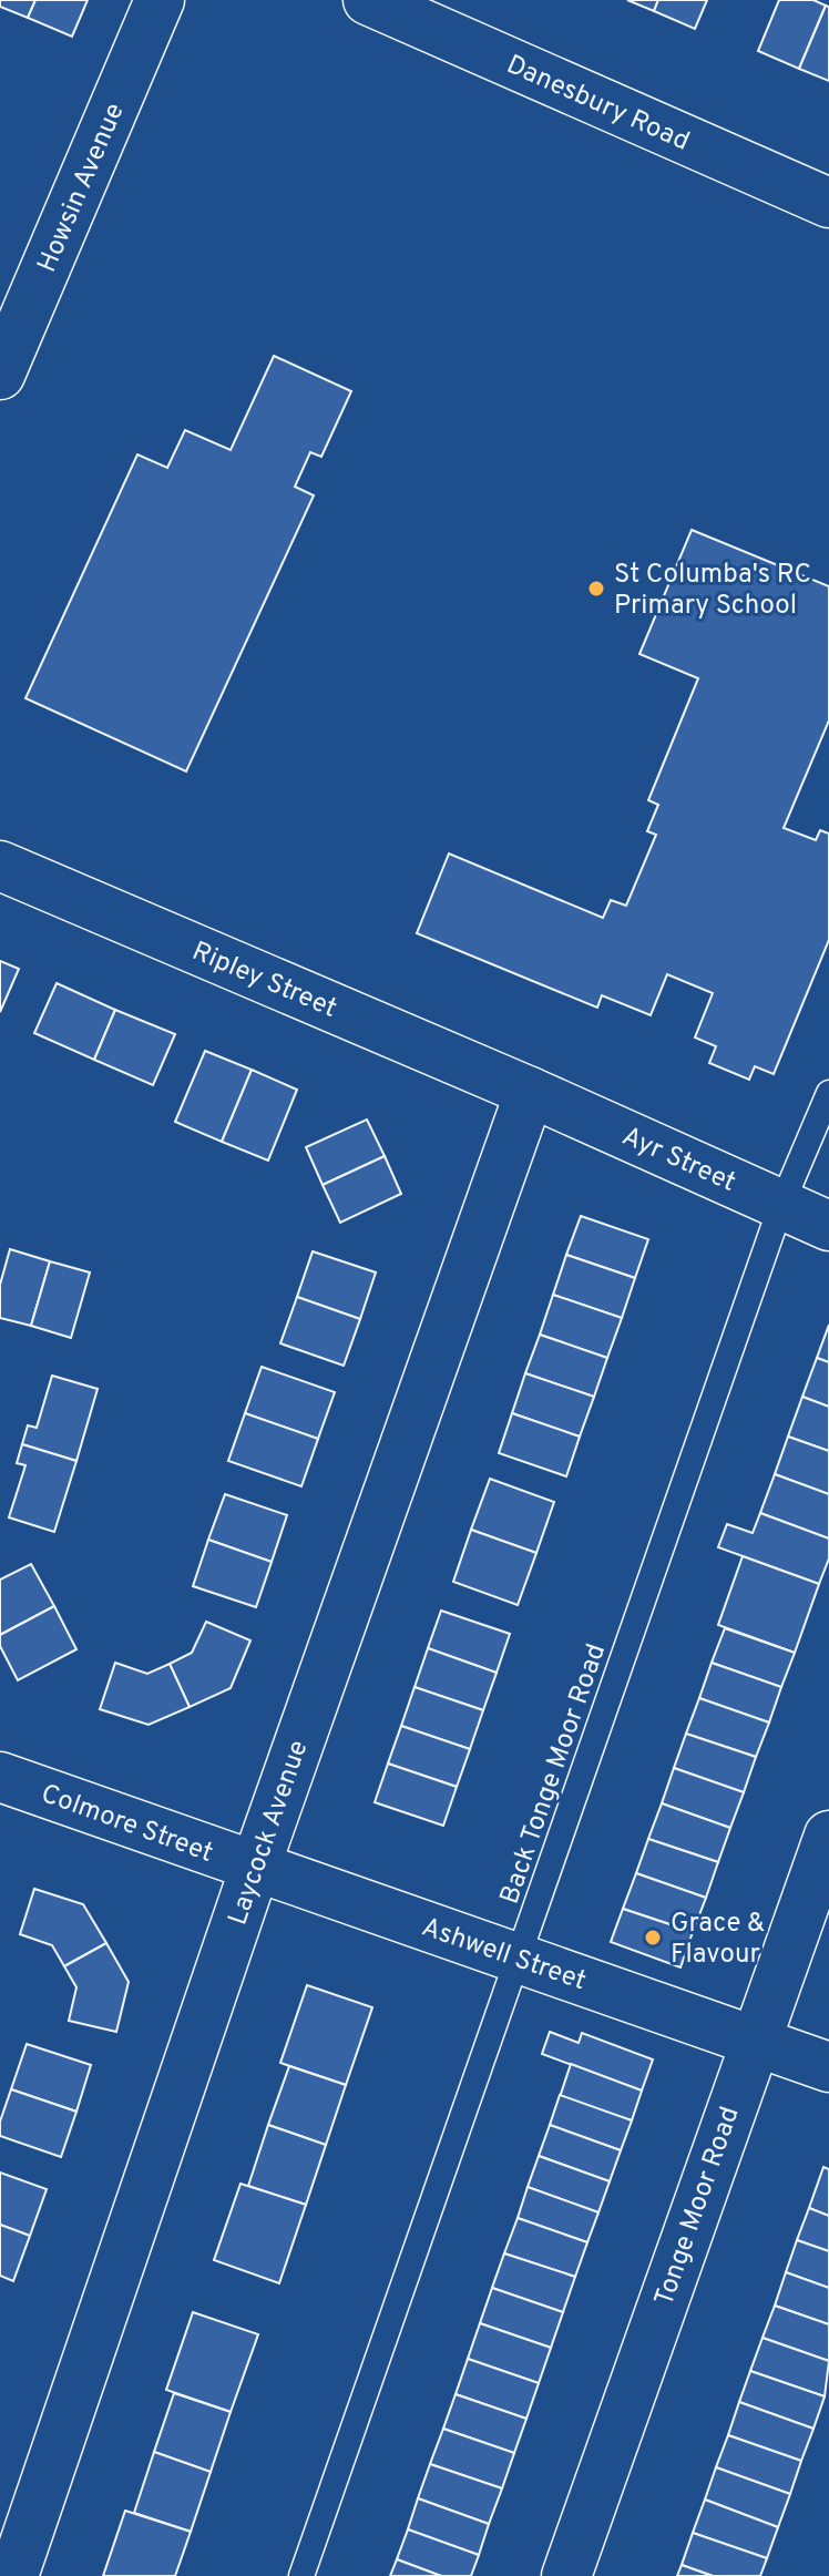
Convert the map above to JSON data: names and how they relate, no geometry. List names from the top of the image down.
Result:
{
  "streets": {
    "street": [
      "Danesbury Road",
      "Howsin Avenue",
      "Ripley Street",
      "Ayr Street",
      "Colmore Street",
      "Laycock Avenue",
      "Ashwell Street",
      "Tonge Moor Road"
    ],
    "lane": ["Back Tonge Moor Road"]
  },
  "crossings": [
    ["Ripley Street", "Ayr Street"],
    ["Ripley Street", "Laycock Avenue"],
    ["Ayr Street", "Back Tonge Moor Road"],
    ["Ayr Street", "Laycock Avenue"],
    ["Back Tonge Moor Road", "Ashwell Street"],
    ["Colmore Street", "Laycock Avenue"],
    ["Colmore Street", "Ashwell Street"],
    ["Laycock Avenue", "Ashwell Street"],
    ["Ashwell Street", "Tonge Moor Road"]
  ],
  "places": ["St Columba's RC Primary School", "Grace & Flavour"]
}
